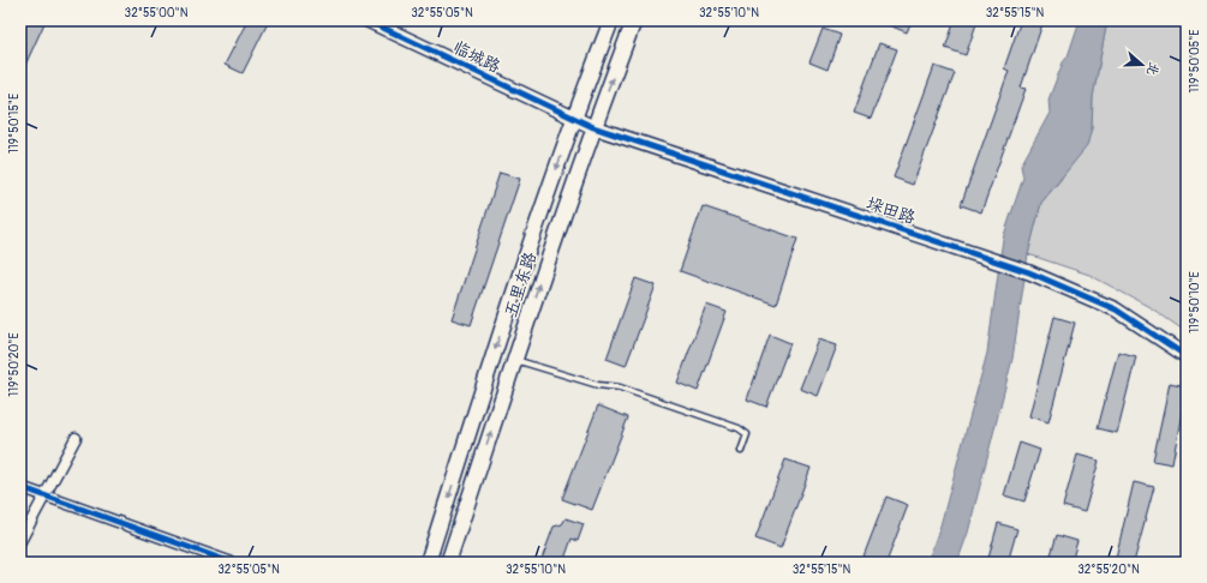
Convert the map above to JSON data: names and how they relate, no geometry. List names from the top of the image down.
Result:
{
  "streets": {
    "main road": ["五里东路"],
    "street": ["临城路", "垛田路"]
  },
  "crossings": [
    ["临城路", "垛田路"],
    ["临城路", "五里东路"],
    ["垛田路", "五里东路"]
  ],
  "north": "right",
  "coordinates": [
    "32°55'00\"N",
    "32°55'05\"N",
    "32°55'10\"N",
    "32°55'15\"N",
    "119°50'05\"E",
    "119°50'15\"E",
    "119°50'10\"E",
    "119°50'20\"E",
    "32°55'20\"N"
  ]
}
